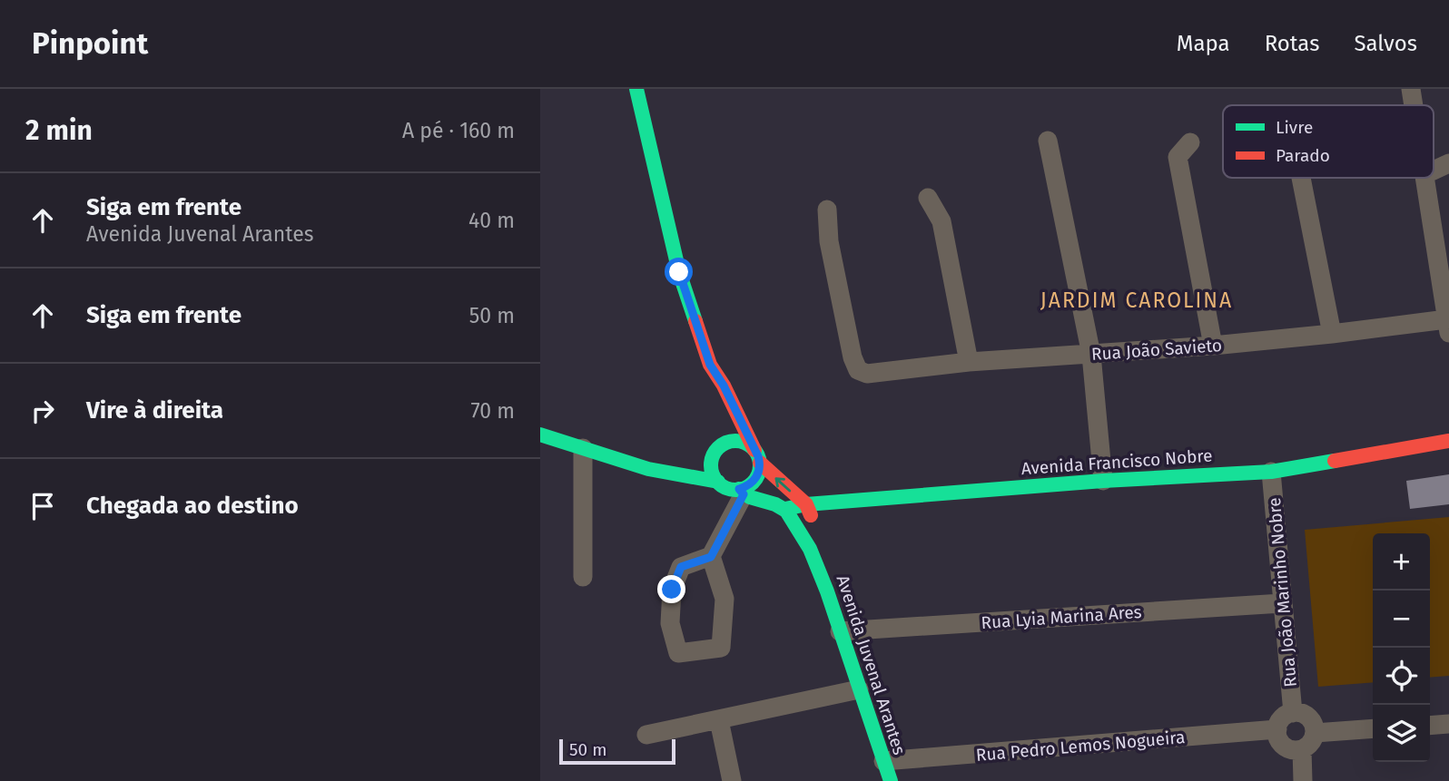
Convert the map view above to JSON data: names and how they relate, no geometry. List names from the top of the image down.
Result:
{
  "streets": {
    "street": [
      "Rua João Savieto",
      "Avenida Francisco Nobre",
      "Rua João Marinho Nobre",
      "Rua Lyia Marina Ares",
      "Avenida Juvenal Arantes",
      "Rua Pedro Lemos Nogueira"
    ]
  },
  "crossings": [
    ["Avenida Francisco Nobre", "Rua João Marinho Nobre"],
    ["Rua João Marinho Nobre", "Rua Lyia Marina Ares"],
    ["Rua João Marinho Nobre", "Rua Pedro Lemos Nogueira"],
    ["Rua Lyia Marina Ares", "Avenida Juvenal Arantes"],
    ["Avenida Juvenal Arantes", "Rua Pedro Lemos Nogueira"]
  ],
  "districts": ["JARDIM CAROLINA"],
  "legend": ["Livre", "Parado"],
  "scale_bar": "50 m",
  "page": {
    "header": "Pinpoint",
    "nav": ["Mapa", "Rotas", "Salvos"],
    "heading": ["2 min", "A pé · 160 m"],
    "list": [
      ["Siga em frente", "Avenida Juvenal Arantes", "40 m"],
      ["Siga em frente", "50 m"],
      ["Vire à direita", "70 m"],
      "Chegada ao destino"
    ],
    "map_buttons": ["+", "−"],
    "scale": "50 m"
  }
}
